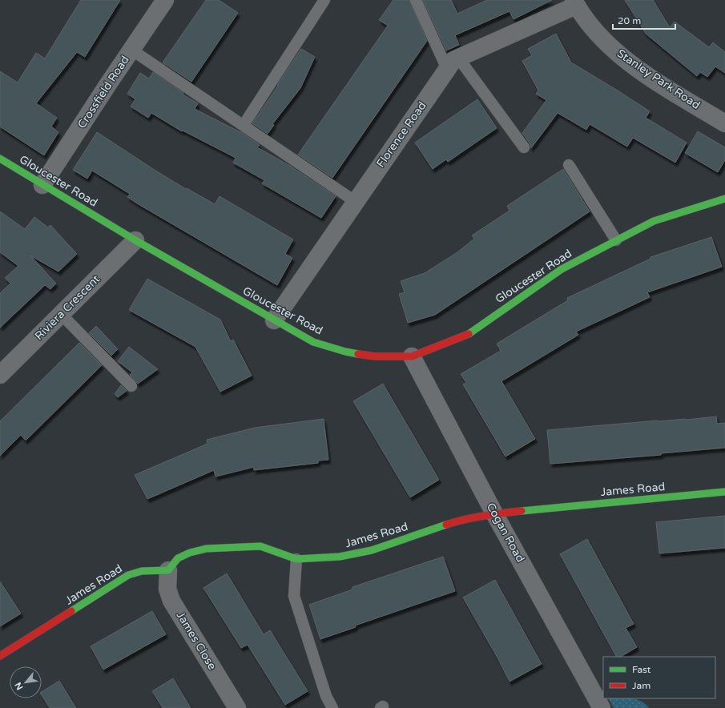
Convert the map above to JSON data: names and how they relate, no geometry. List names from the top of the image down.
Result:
{
  "streets": {
    "street": [
      "Stanley Park Road",
      "Crossfield Road",
      "Florence Road",
      "Gloucester Road",
      "Riviera Crescent",
      "James Road",
      "Cogan Road",
      "James Close"
    ]
  },
  "crossings": [
    ["Crossfield Road", "Gloucester Road"],
    ["Florence Road", "Gloucester Road"],
    ["Gloucester Road", "Riviera Crescent"],
    ["Gloucester Road", "Cogan Road"],
    ["James Road", "Cogan Road"],
    ["James Road", "James Close"]
  ],
  "legend": ["Fast", "Jam"],
  "scale_bar": "20 m",
  "north": "bottom left"
}
